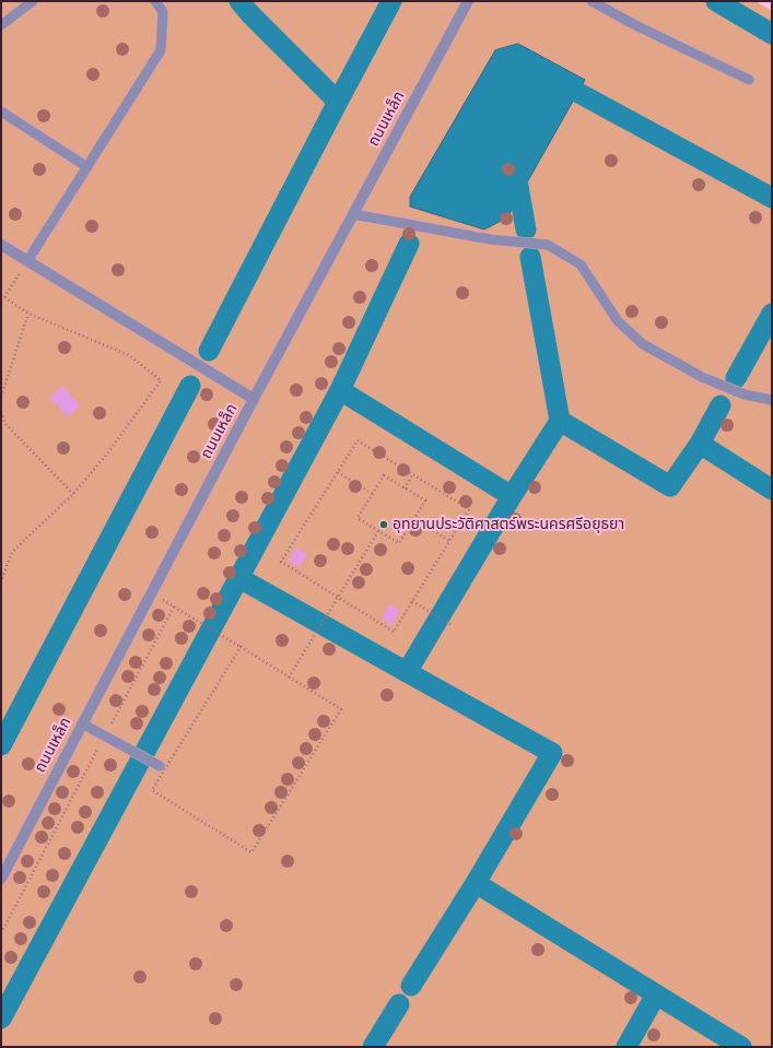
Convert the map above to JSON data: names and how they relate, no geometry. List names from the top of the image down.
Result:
{
  "streets": {
    "street": ["ถนนเหล็ก"]
  },
  "places": ["อุทยานประวัติศาสตร์พระนครศรีอยุธยา"]
}
